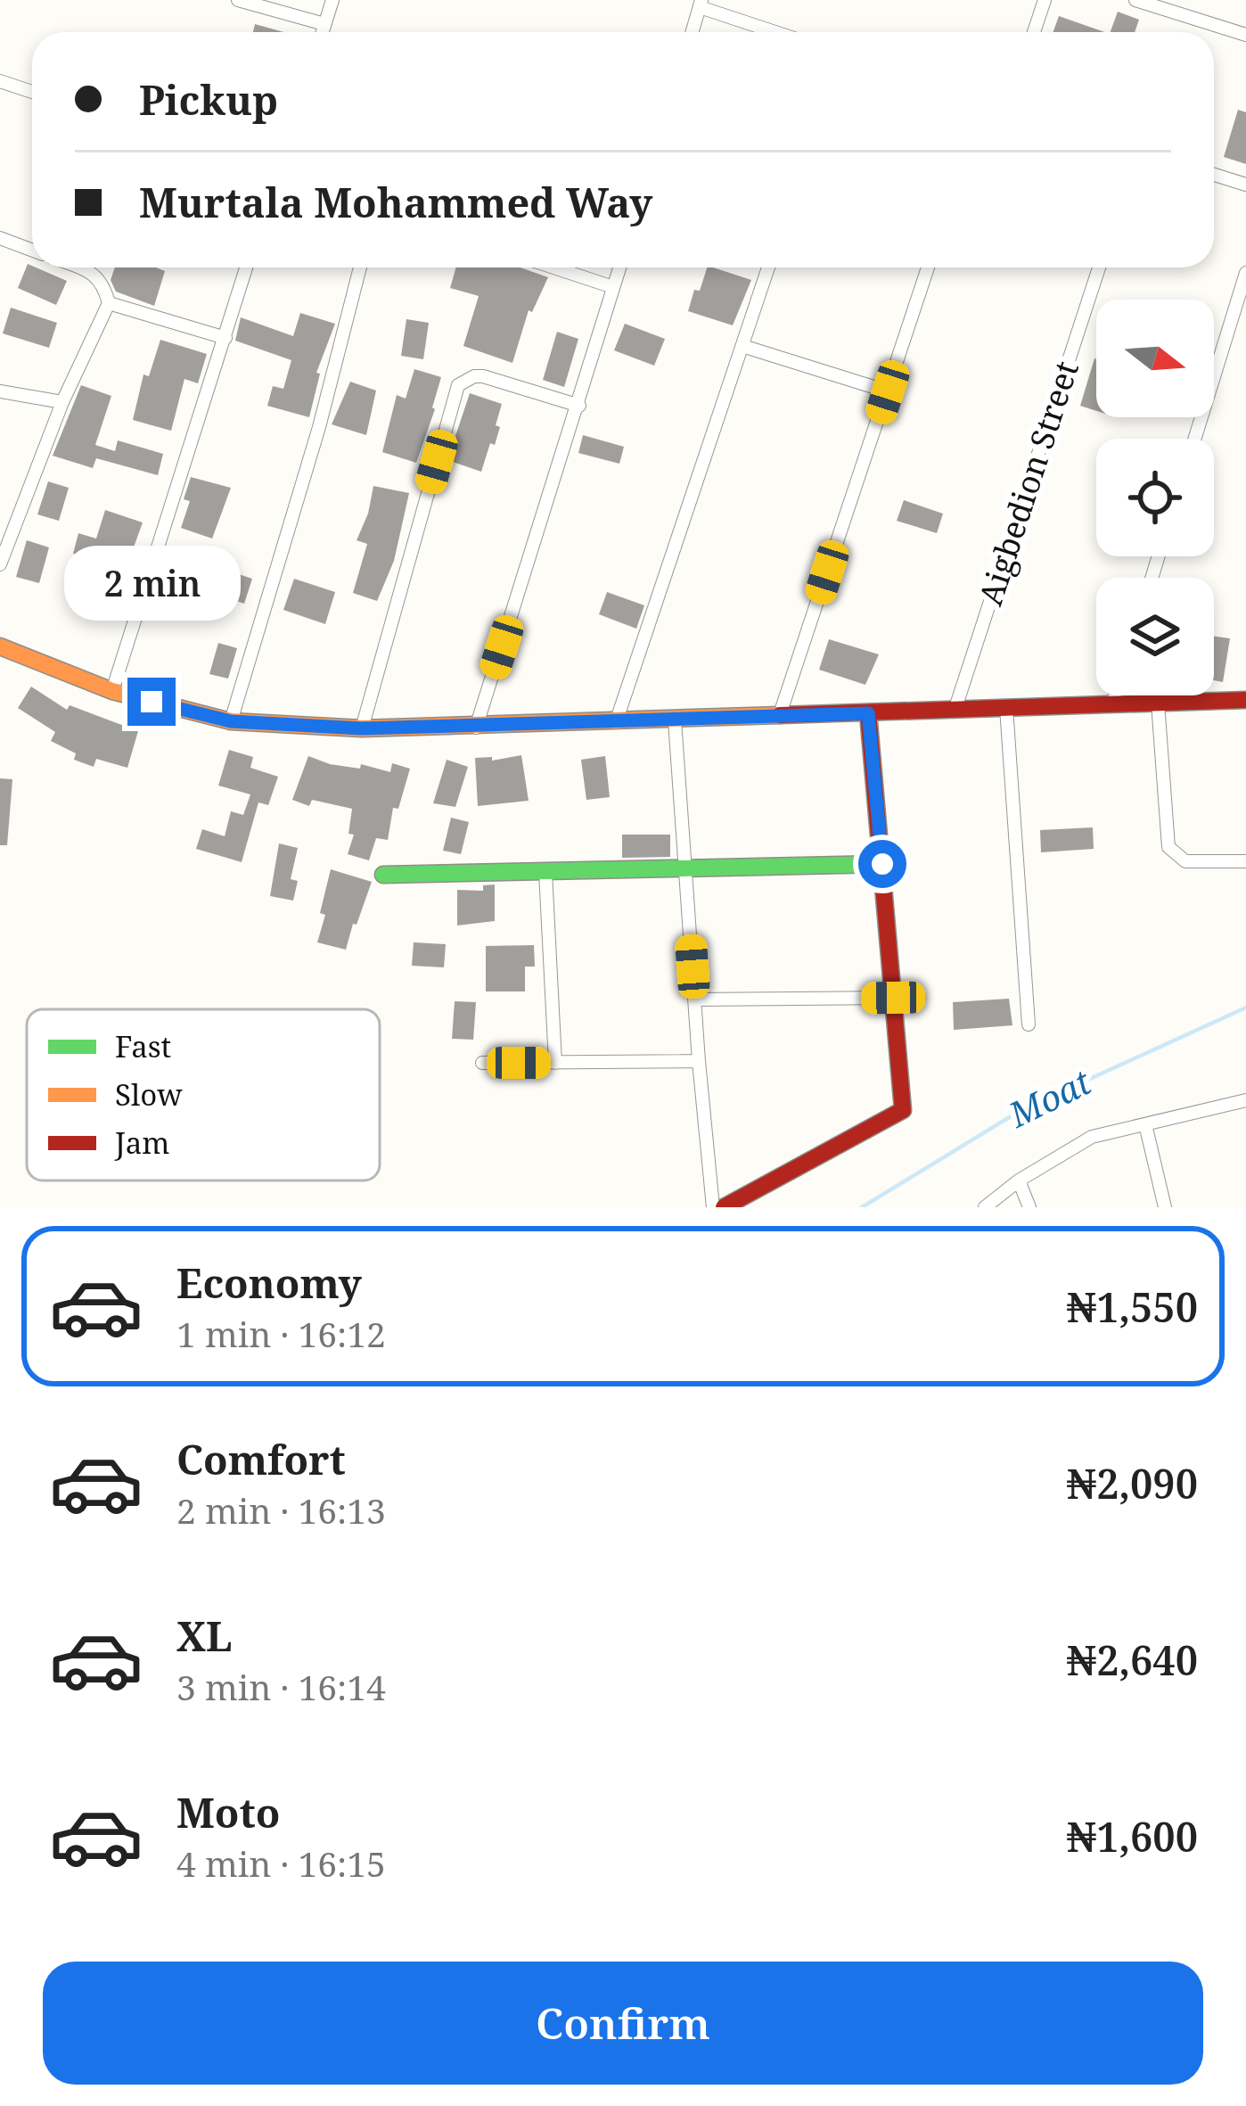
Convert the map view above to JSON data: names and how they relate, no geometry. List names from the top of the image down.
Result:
{
  "streets": {
    "street": ["Aigbedion Street"]
  },
  "water": ["Moat"],
  "legend": ["Fast", "Slow", "Jam"],
  "north": "right",
  "page": {
    "banner": ["Pickup", "Murtala Mohammed Way"],
    "bubble": "2 min",
    "list": [
      {
        "name": "Economy",
        "note": "1 min · 16:12",
        "value": "₦1,550"
      },
      {
        "name": "Comfort",
        "note": "2 min · 16:13",
        "value": "₦2,090"
      },
      {
        "name": "XL",
        "note": "3 min · 16:14",
        "value": "₦2,640"
      },
      {
        "name": "Moto",
        "note": "4 min · 16:15",
        "value": "₦1,600"
      }
    ],
    "buttons": "Confirm"
  }
}
